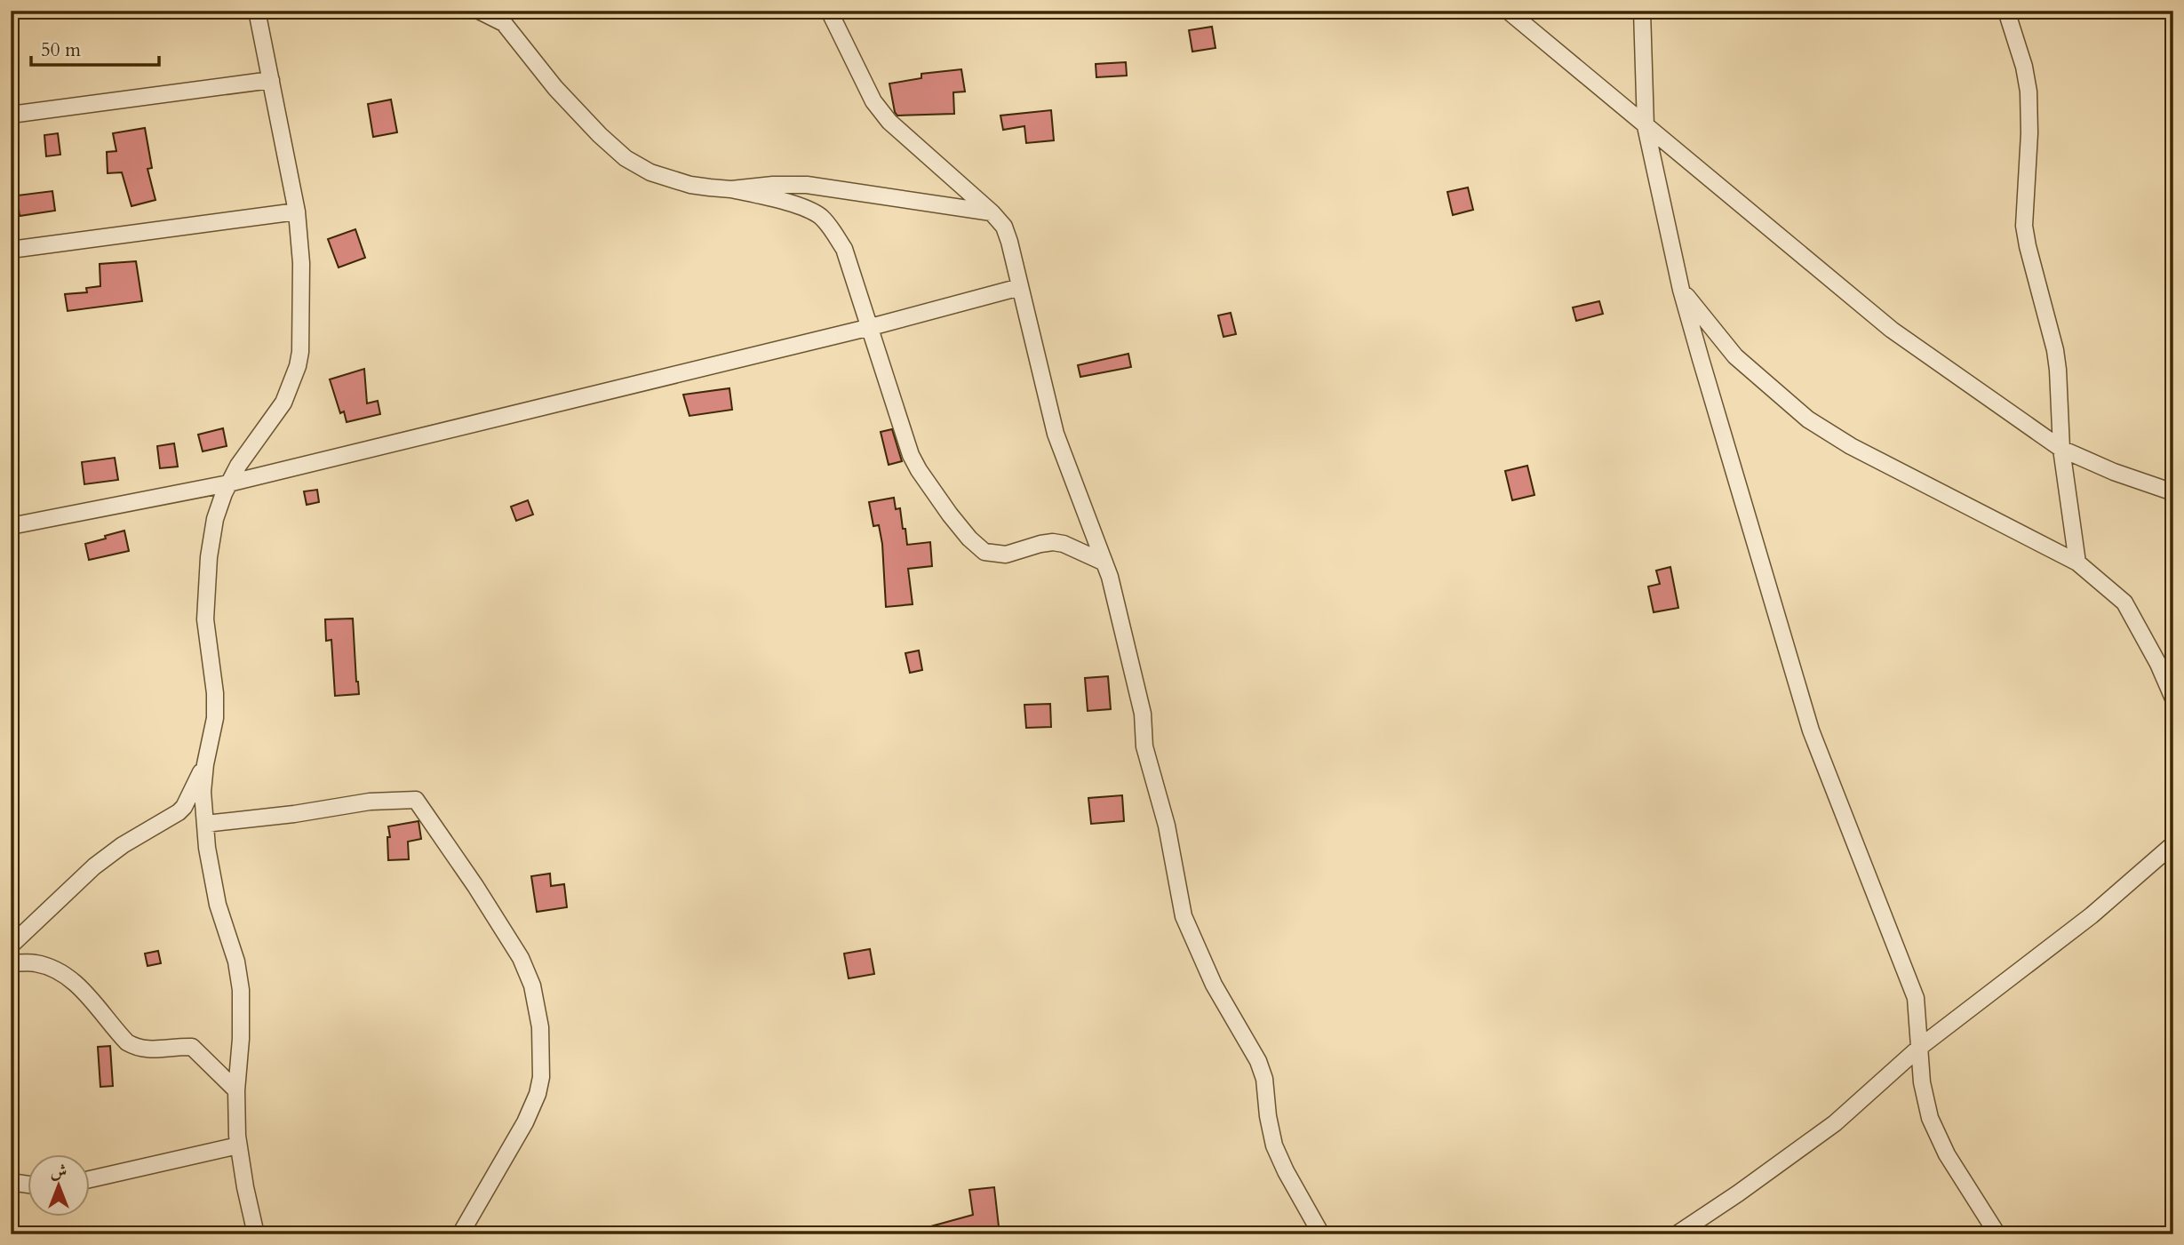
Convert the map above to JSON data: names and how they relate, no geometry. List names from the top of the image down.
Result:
{
  "scale_bar": "50 m",
  "north": "top"
}
